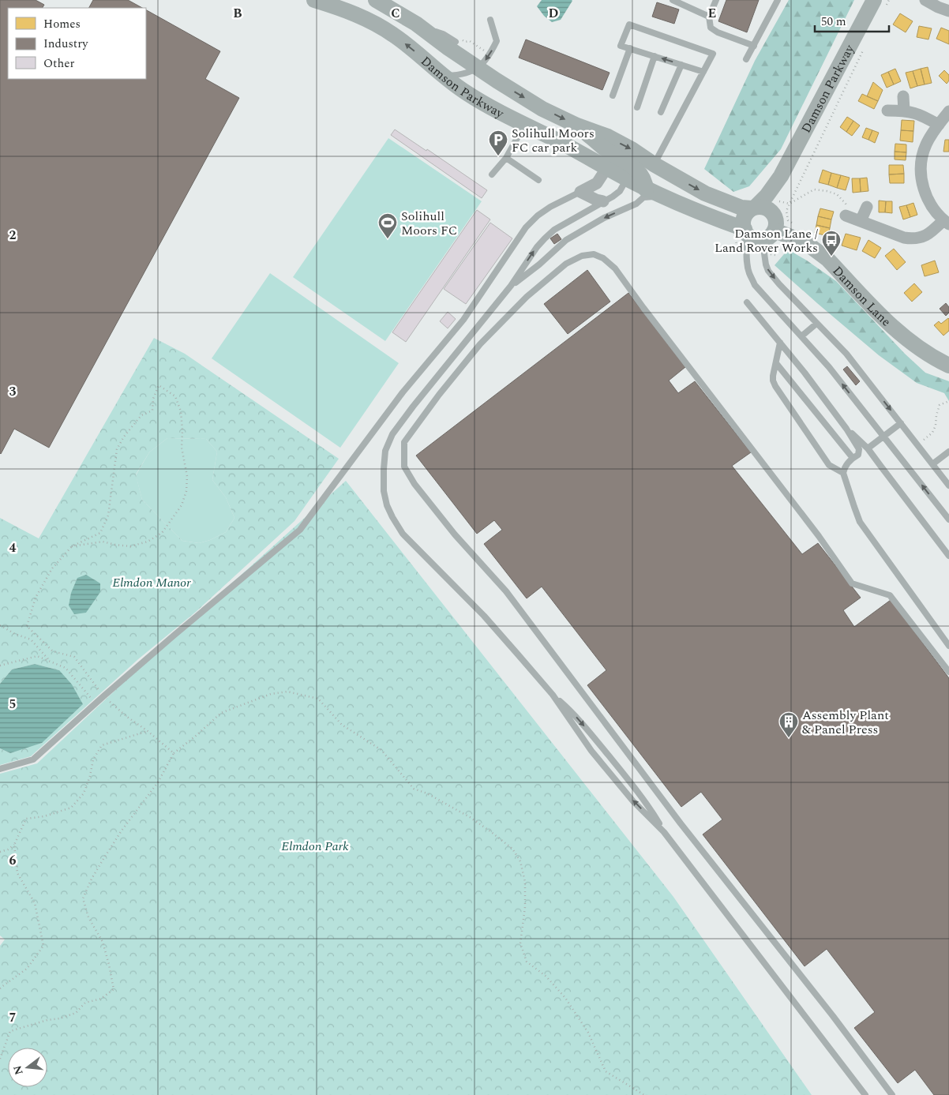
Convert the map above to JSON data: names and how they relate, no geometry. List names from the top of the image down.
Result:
{
  "streets": {
    "street": ["Damson Parkway", "Damson Lane"]
  },
  "crossings": [
    ["Damson Parkway", "Damson Lane"]
  ],
  "parks": ["Elmdon Manor", "Elmdon Park"],
  "places": {
    "parking": ["Solihull Moors FC car park"],
    "sports": ["Solihull Moors FC"],
    "bus stop": ["Damson Lane / Land Rover Works"],
    "building": ["Assembly Plant & Panel Press"]
  },
  "legend": ["Homes", "Industry", "Other"],
  "scale_bar": "50 m",
  "north": "left",
  "grid": {
    "columns": [
      "B",
      "C",
      "D",
      "E"
    ],
    "rows": [
      "2",
      "3",
      "4",
      "5",
      "6",
      "7"
    ]
  }
}
